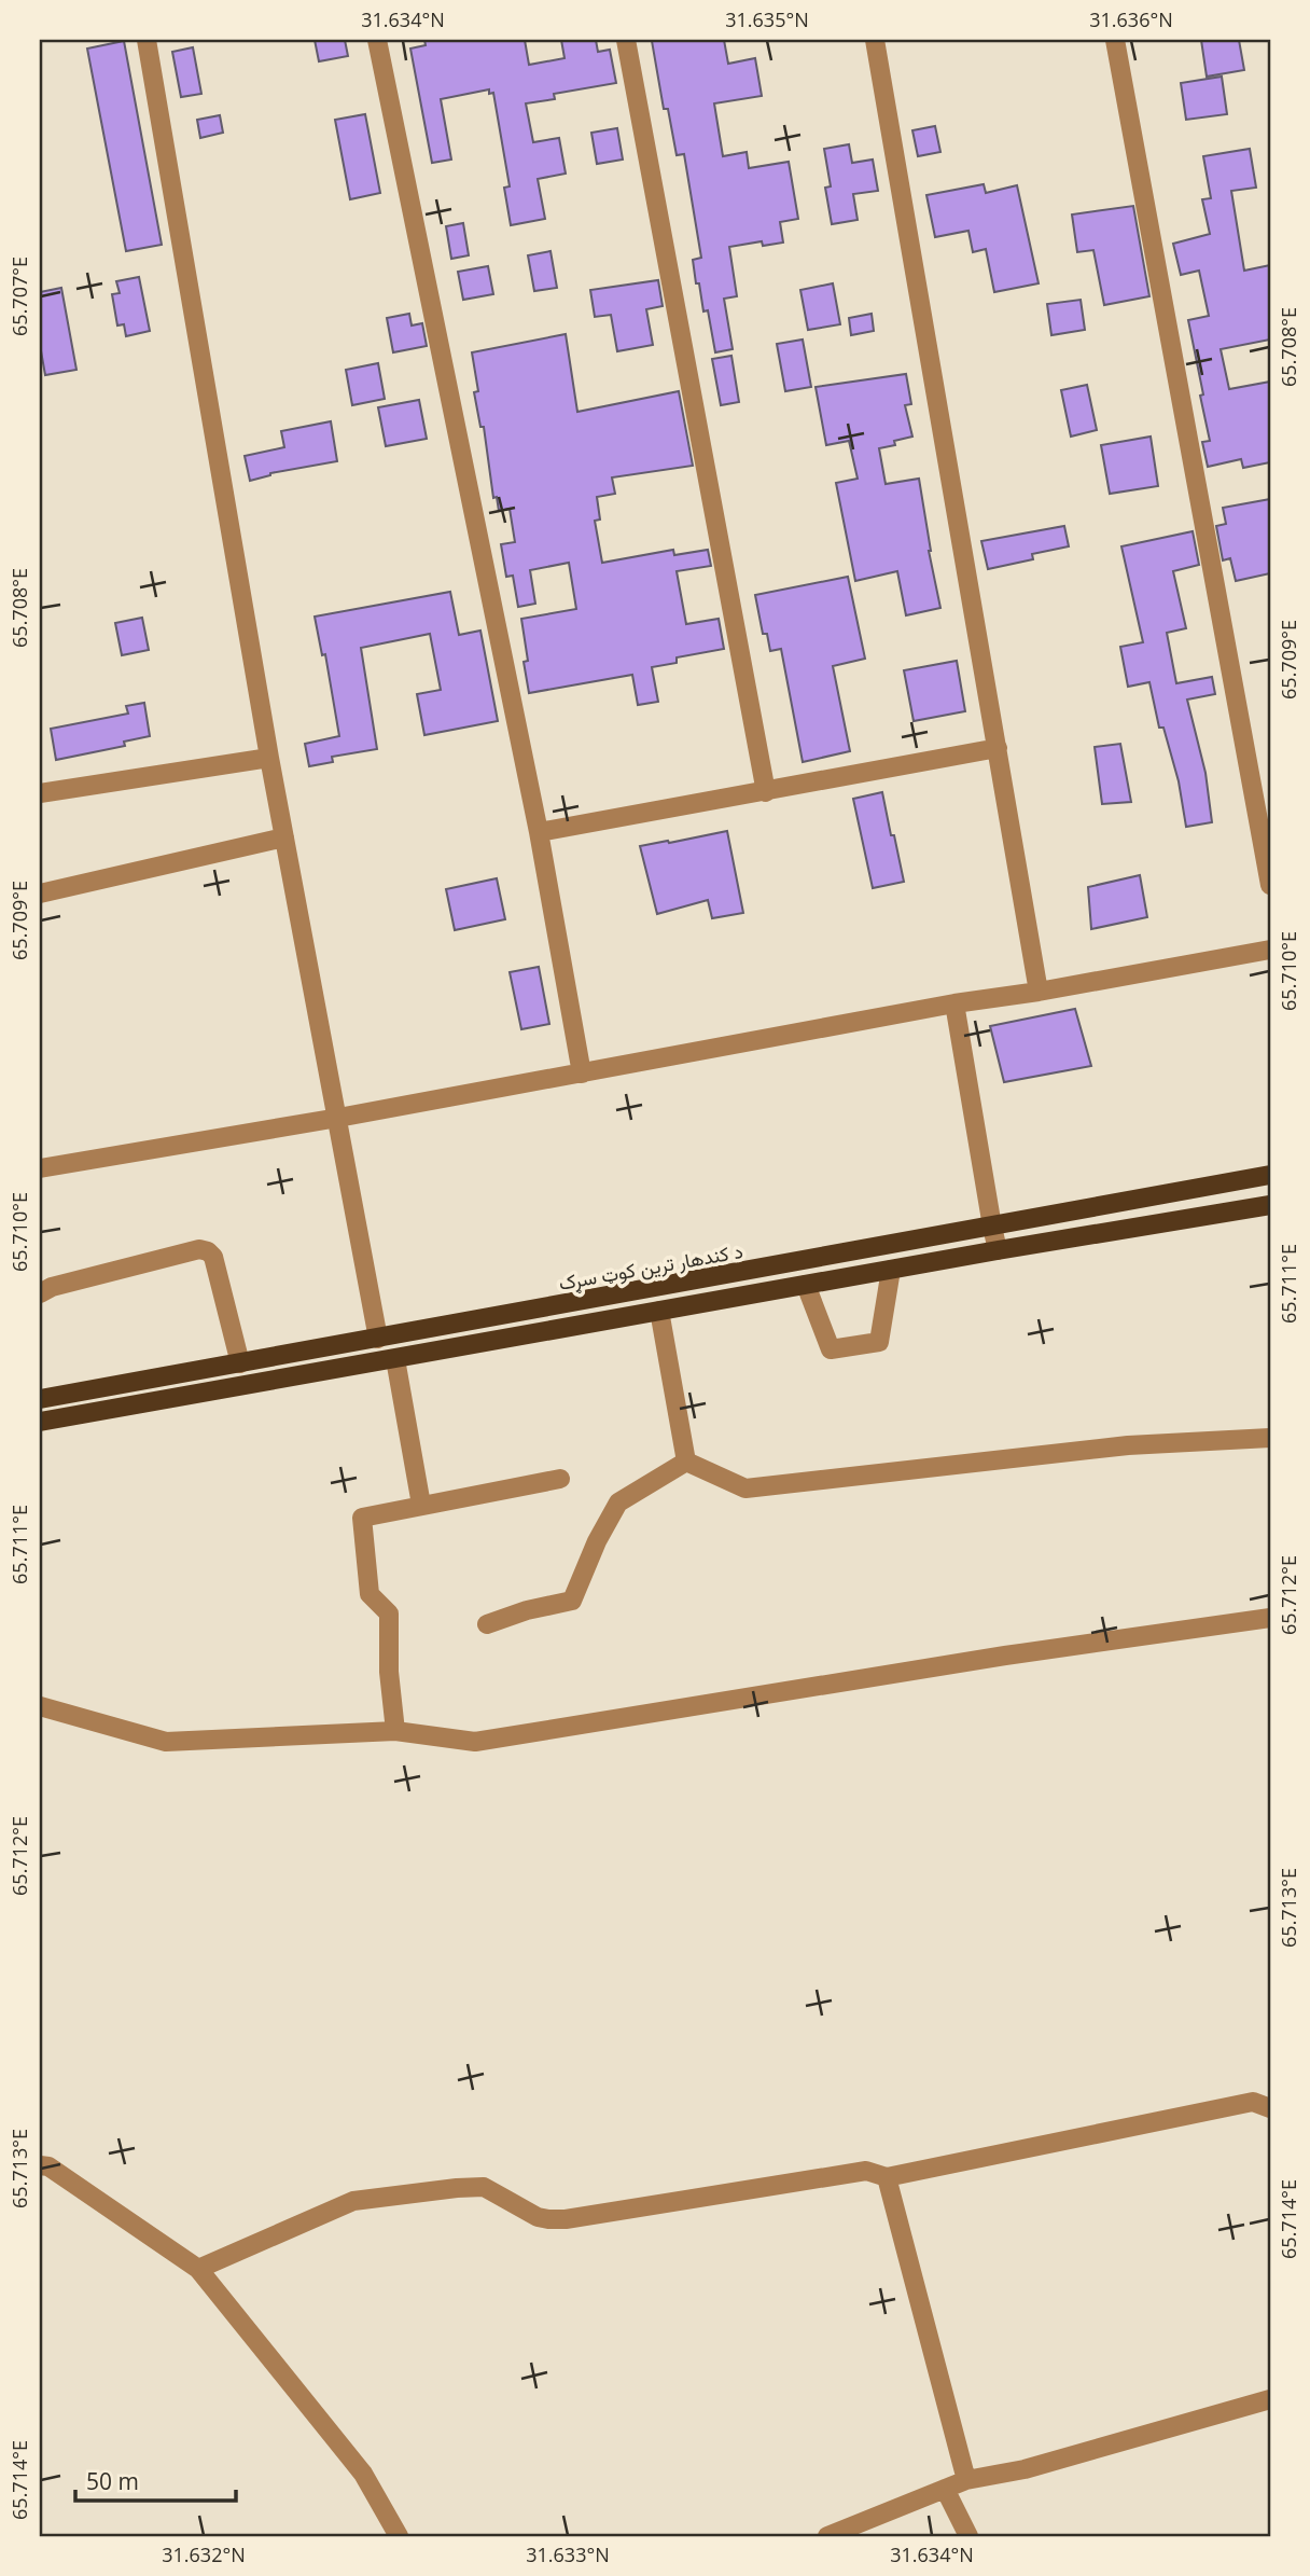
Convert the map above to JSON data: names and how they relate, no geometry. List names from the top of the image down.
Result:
{
  "streets": {
    "main road": ["د کندهار ترين کوټ سړک"]
  },
  "scale_bar": "50 m",
  "coordinates": [
    "31.634°N",
    "31.635°N",
    "31.636°N",
    "65.707°E",
    "65.708°E",
    "65.709°E",
    "65.710°E",
    "65.711°E",
    "65.712°E",
    "65.713°E",
    "65.714°E",
    "31.632°N",
    "31.633°N"
  ]
}
